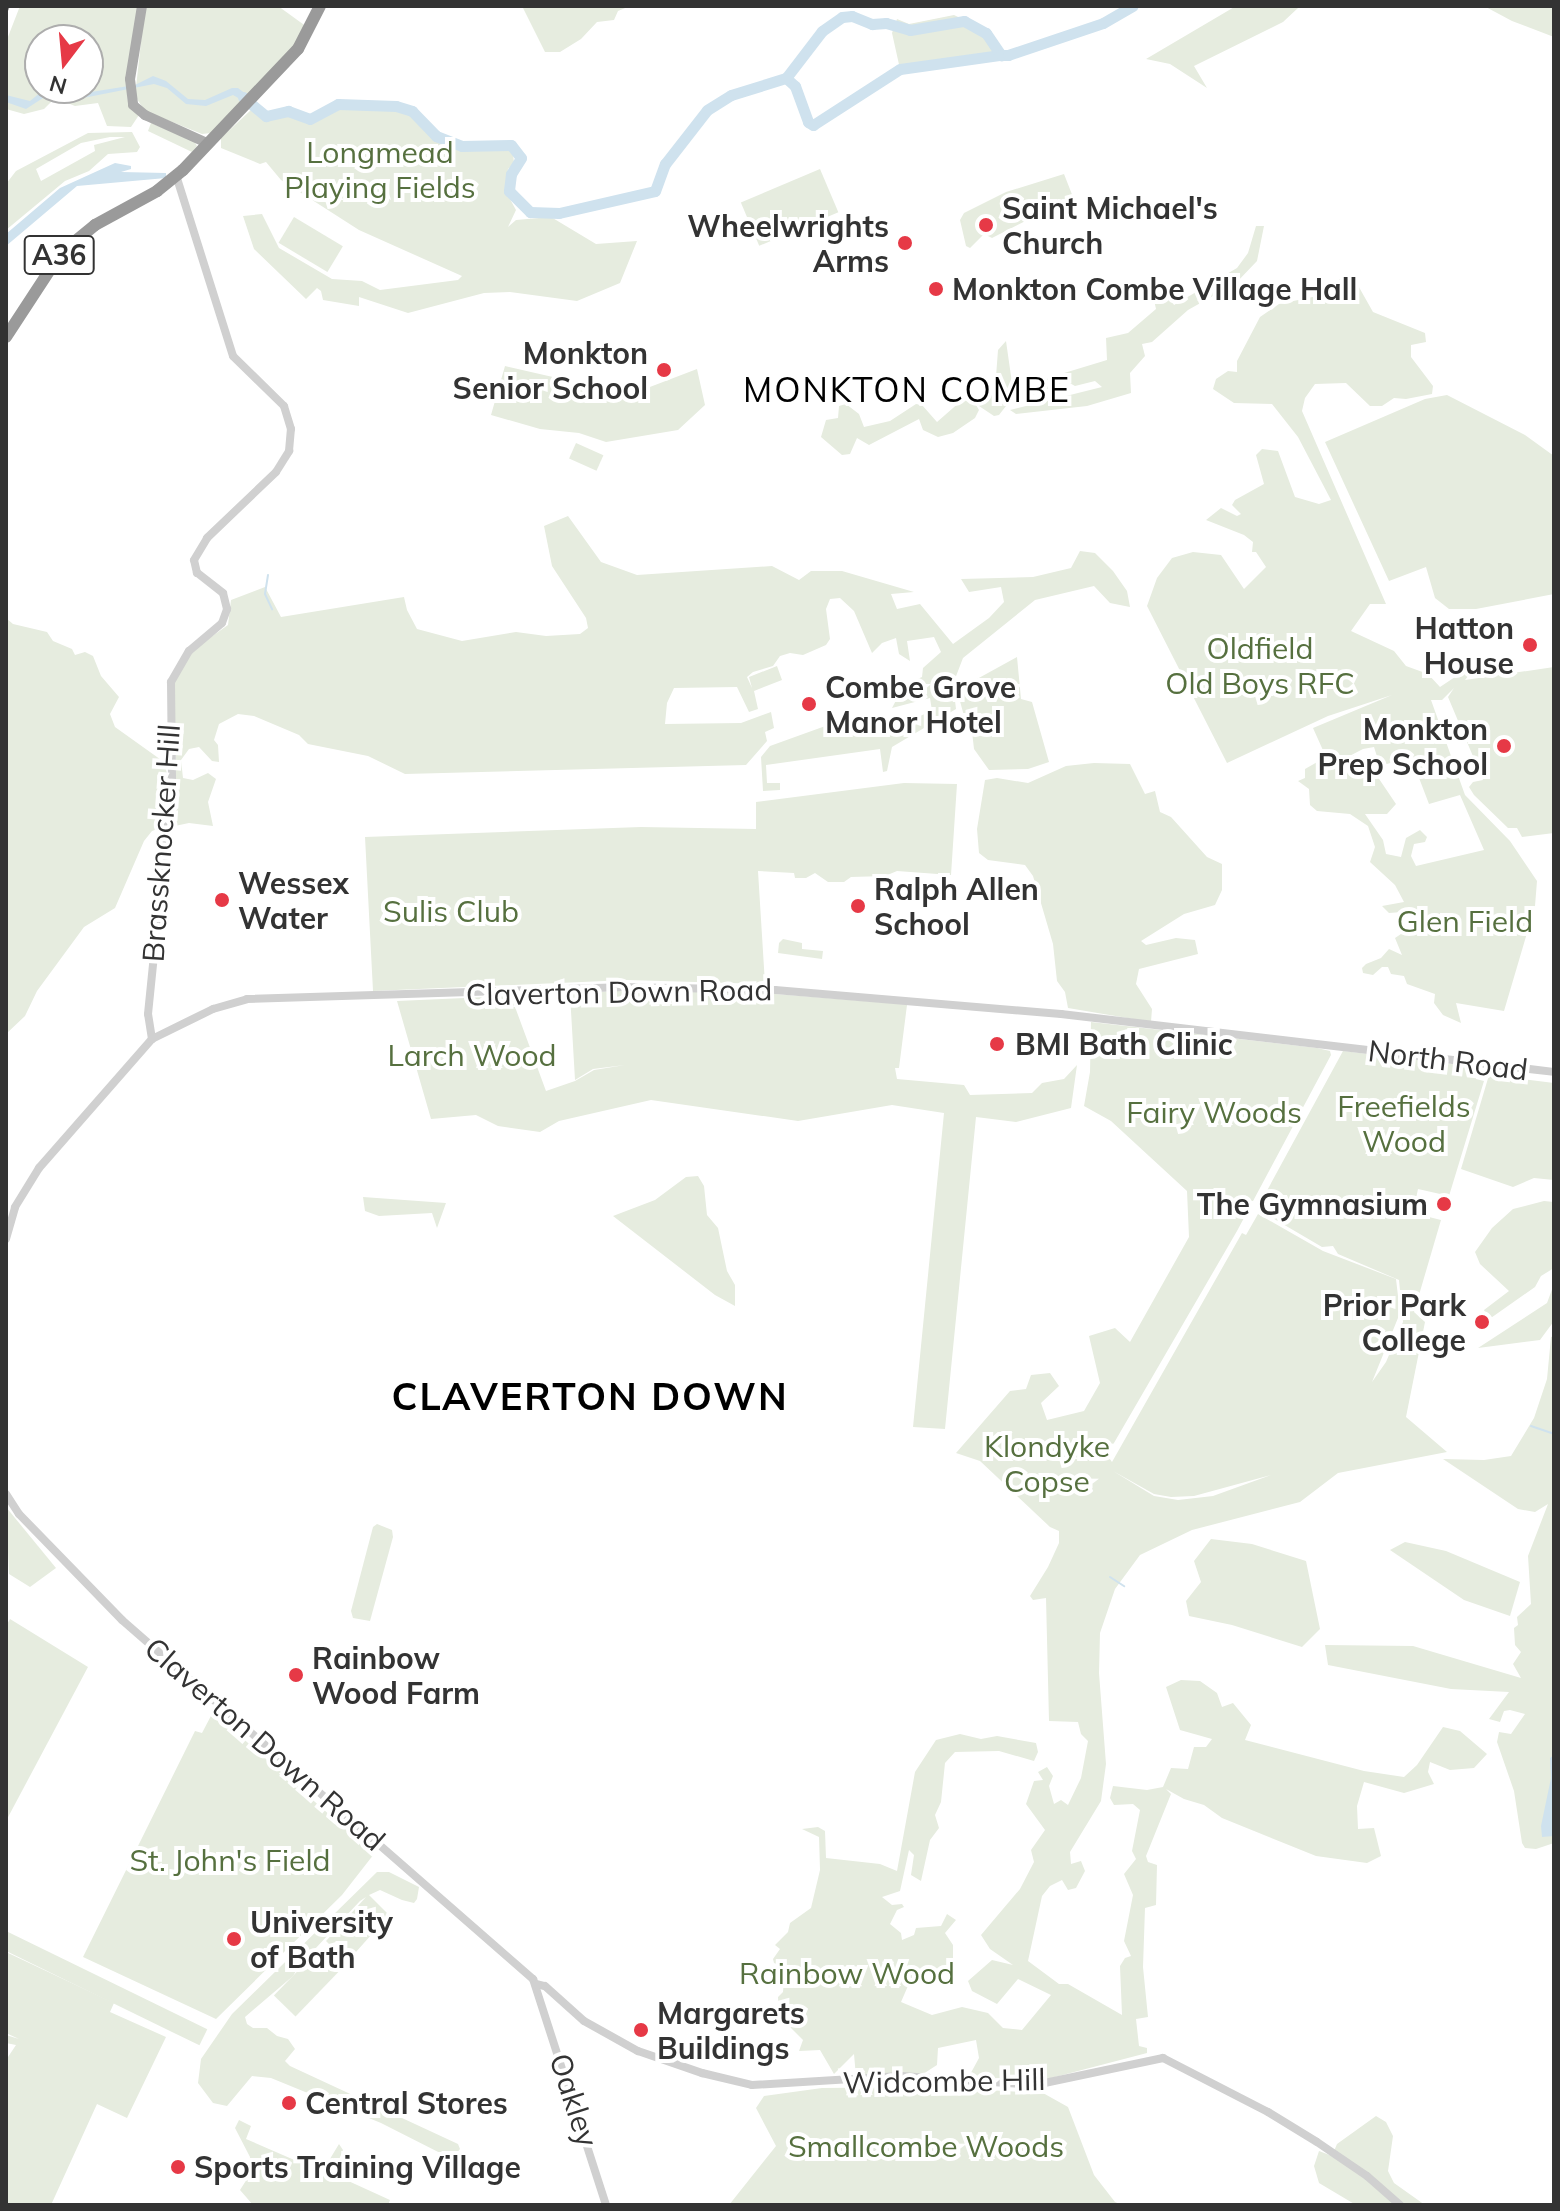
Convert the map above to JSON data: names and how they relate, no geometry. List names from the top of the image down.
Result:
{
  "streets": {
    "highway": ["A36"],
    "street": [
      "Brassknocker Hill",
      "Claverton Down Road",
      "North Road",
      "Widcombe Hill",
      "Oakley"
    ]
  },
  "crossings": [
    ["A36", "Brassknocker Hill"],
    ["Brassknocker Hill", "Claverton Down Road"],
    ["Claverton Down Road", "North Road"],
    ["Claverton Down Road", "Widcombe Hill"],
    ["Claverton Down Road", "Oakley"]
  ],
  "districts": ["MONKTON COMBE", "CLAVERTON DOWN"],
  "parks": [
    "Longmead Playing Fields",
    "Oldfield Old Boys RFC",
    "Sulis Club",
    "Glen Field",
    "Larch Wood",
    "Freefields Wood",
    "Fairy Woods",
    "Klondyke Copse",
    "St. John's Field",
    "Rainbow Wood",
    "Smallcombe Woods"
  ],
  "places": [
    "Saint Michael's Church",
    "Wheelwrights Arms",
    "Monkton Combe Village Hall",
    "Monkton Senior School",
    "Hatton House",
    "Combe Grove Manor Hotel",
    "Monkton Prep School",
    "Wessex Water",
    "Ralph Allen School",
    "BMI Bath Clinic",
    "The Gymnasium",
    "Prior Park College",
    "Rainbow Wood Farm",
    "University of Bath",
    "Margarets Buildings",
    "Central Stores",
    "Sports Training Village"
  ],
  "north": "bottom"
}
